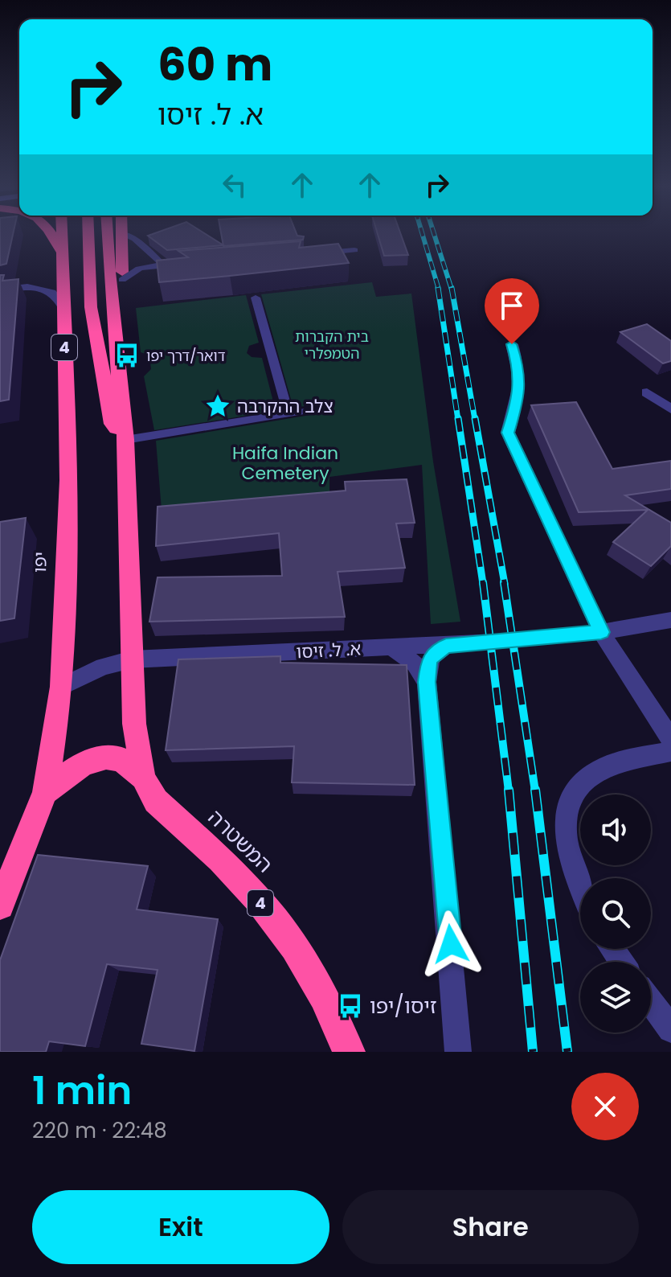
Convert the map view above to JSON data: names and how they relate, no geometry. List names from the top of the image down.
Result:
{
  "streets": {
    "highway": ["4", "יפו", "המשטרה"],
    "street": ["א. ל. זיסו"]
  },
  "crossings": [
    ["4", "א. ל. זיסו"],
    ["4", "המשטרה"],
    ["יפו", "א. ל. זיסו"]
  ],
  "parks": ["בית הקברות הטמפלרי", "Haifa Indian Cemetery"],
  "places": {
    "bus stop": ["דואר/דרך יפו", "זיסו/יפו"],
    "place": ["צלב ההקרבה"]
  },
  "page": {
    "turn": ["60 m", "א. ל. זיסו"],
    "heading": ["1 min", "220 m · 22:48"],
    "buttons": ["Exit", "Share"]
  }
}
